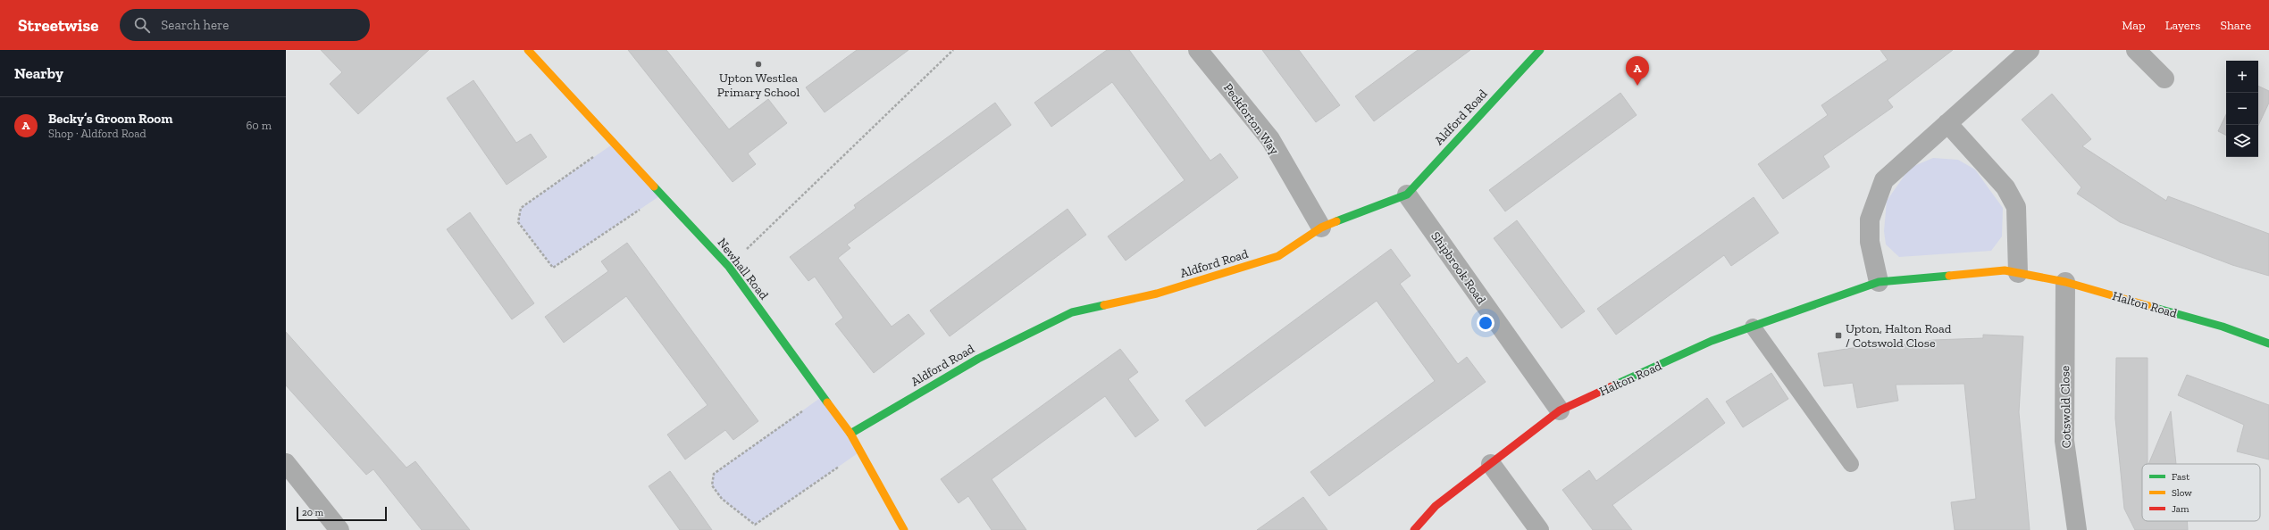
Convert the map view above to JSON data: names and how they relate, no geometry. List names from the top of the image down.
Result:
{
  "streets": {
    "street": [
      "Aldford Road",
      "Peckforton Way",
      "Shipbrook Road",
      "Newhall Road",
      "Halton Road",
      "Cotswold Close"
    ]
  },
  "crossings": [
    ["Aldford Road", "Peckforton Way"],
    ["Aldford Road", "Shipbrook Road"],
    ["Aldford Road", "Newhall Road"],
    ["Shipbrook Road", "Halton Road"],
    ["Halton Road", "Cotswold Close"]
  ],
  "places": {
    "other": ["Upton Westlea Primary School"],
    "transit": ["Upton, Halton Road / Cotswold Close"]
  },
  "legend": ["Fast", "Slow", "Jam"],
  "scale_bar": "20 m",
  "page": {
    "header": "Streetwise",
    "search": "Search here",
    "nav": ["Map", "Layers", "Share"],
    "heading": "Nearby",
    "pins": "A",
    "map_buttons": ["+", "−"],
    "list": [
      {
        "mark": "A",
        "name": "Becky’s Groom Room",
        "note": "Shop · Aldford Road",
        "value": "60 m"
      }
    ],
    "scale": "20 m"
  }
}
